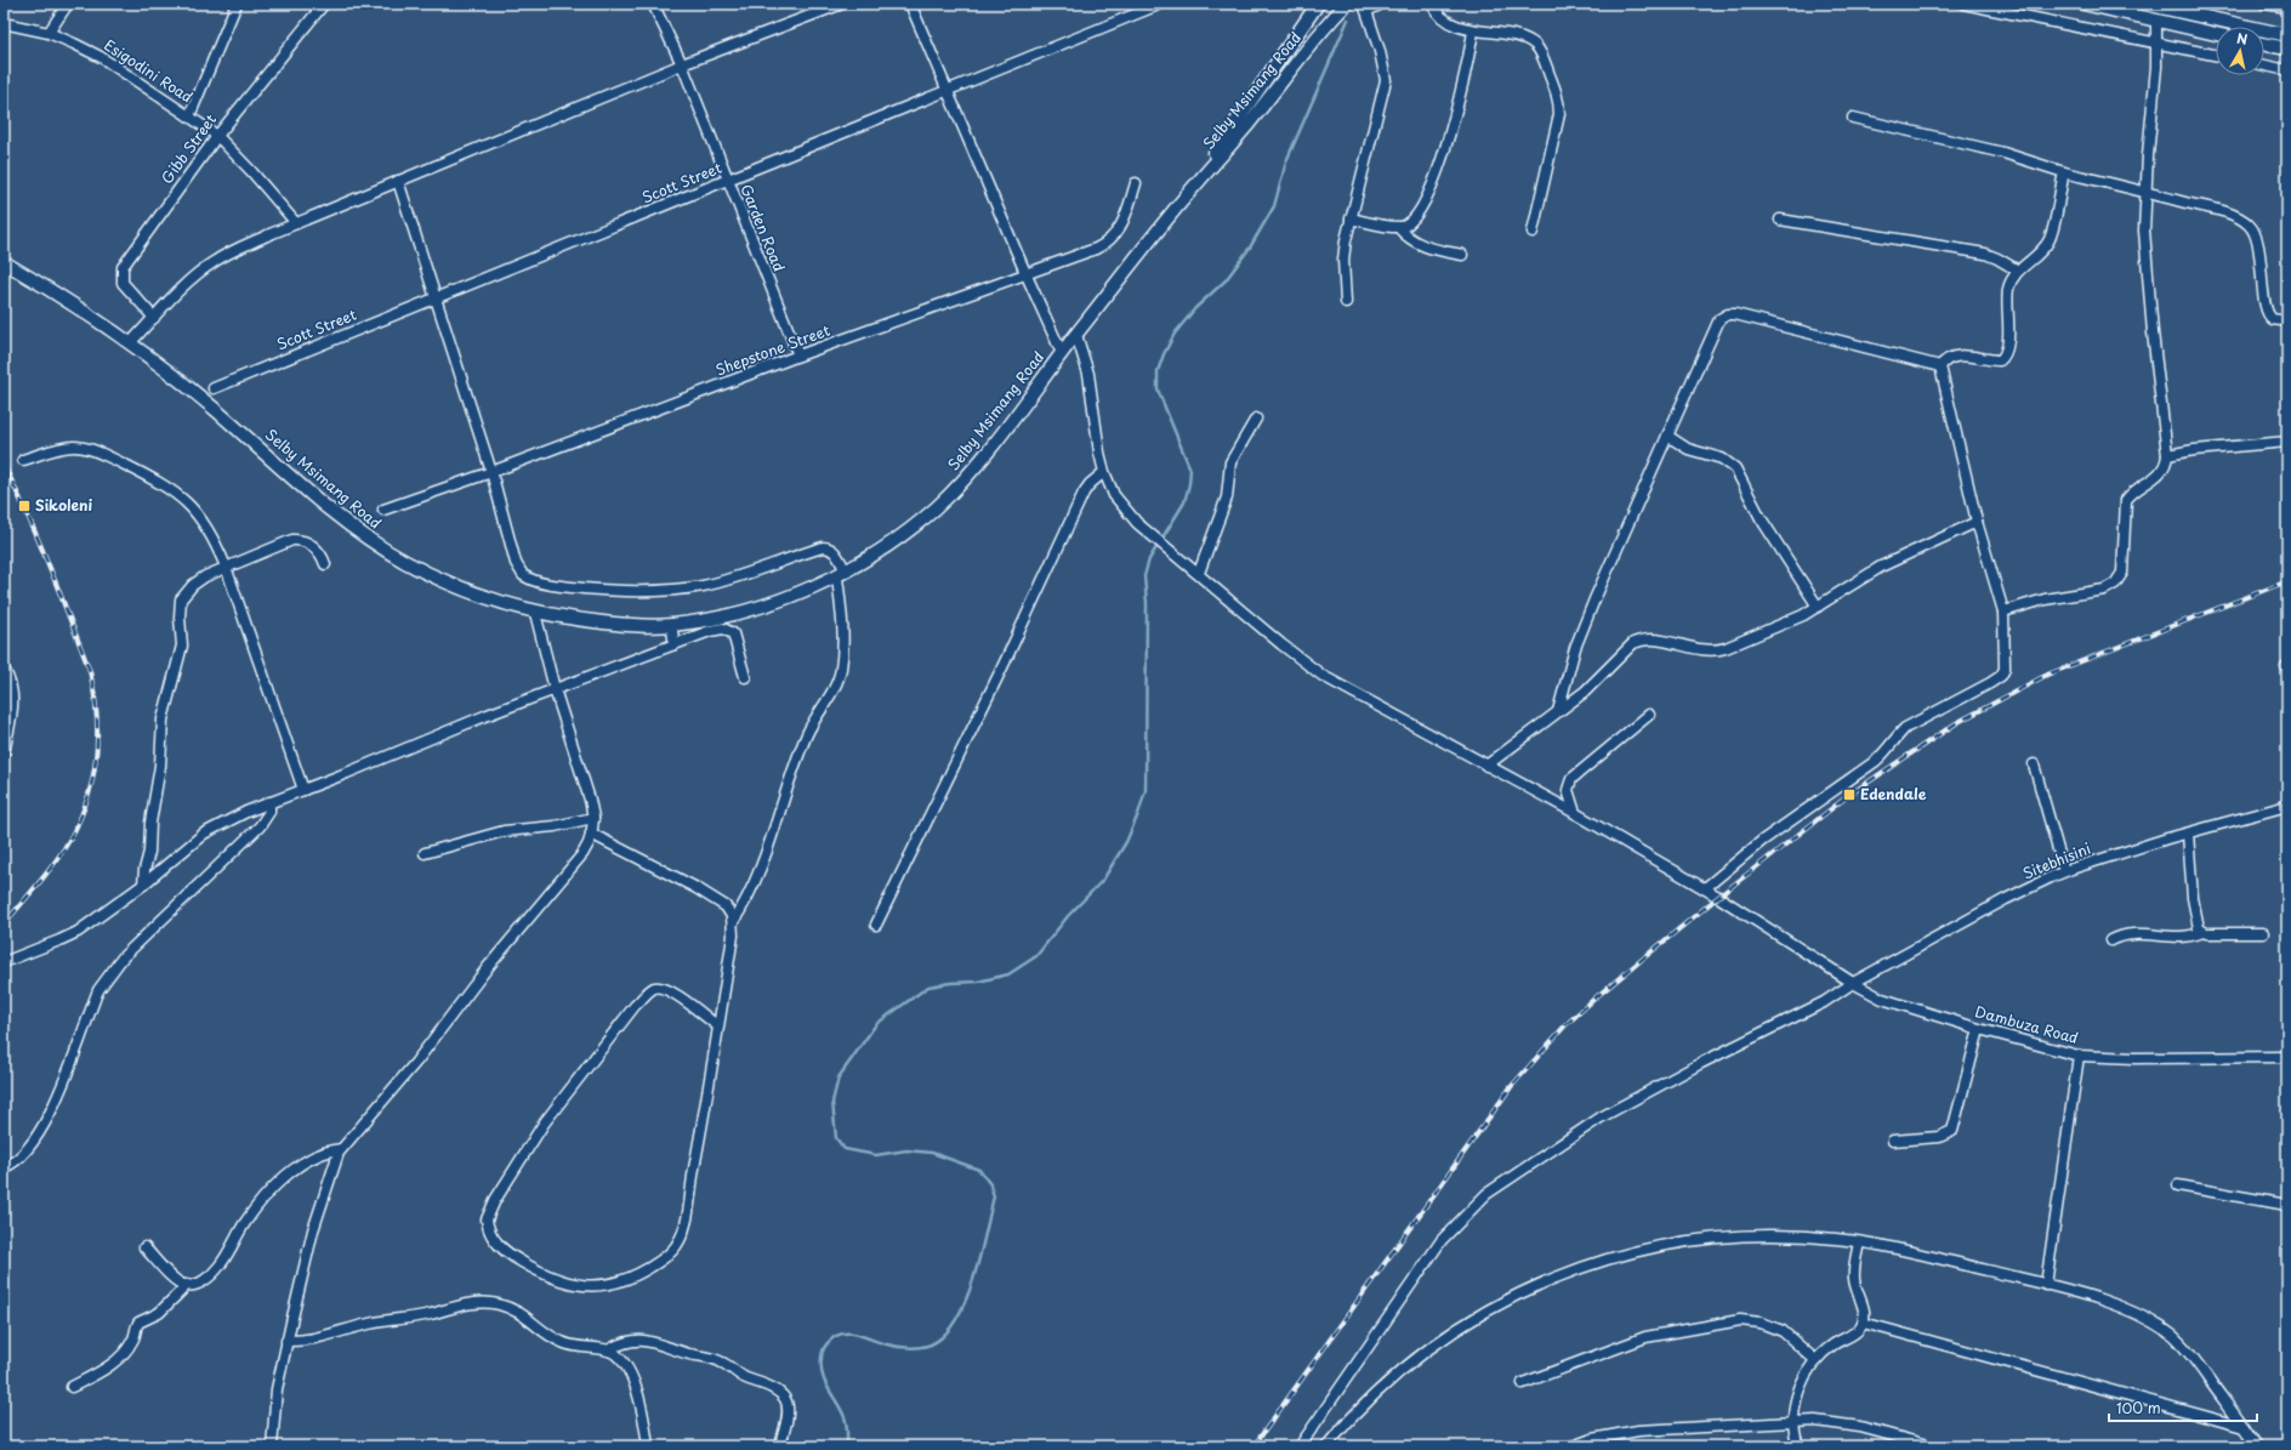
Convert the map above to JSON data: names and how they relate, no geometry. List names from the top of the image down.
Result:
{
  "streets": {
    "main road": ["Selby Msimang Road"],
    "street": [
      "Esigodini Road",
      "Gibb Street",
      "Scott Street",
      "Garden Road",
      "Shepstone Street",
      "Sitebhisini",
      "Dambuza Road"
    ]
  },
  "crossings": [
    ["Esigodini Road", "Gibb Street"],
    ["Selby Msimang Road", "Dambuza Road"],
    ["Scott Street", "Garden Road"],
    ["Garden Road", "Shepstone Street"],
    ["Sitebhisini", "Dambuza Road"]
  ],
  "places": {
    "transit": ["Sikoleni", "Edendale"]
  },
  "scale_bar": "100 m",
  "north": "top"
}
